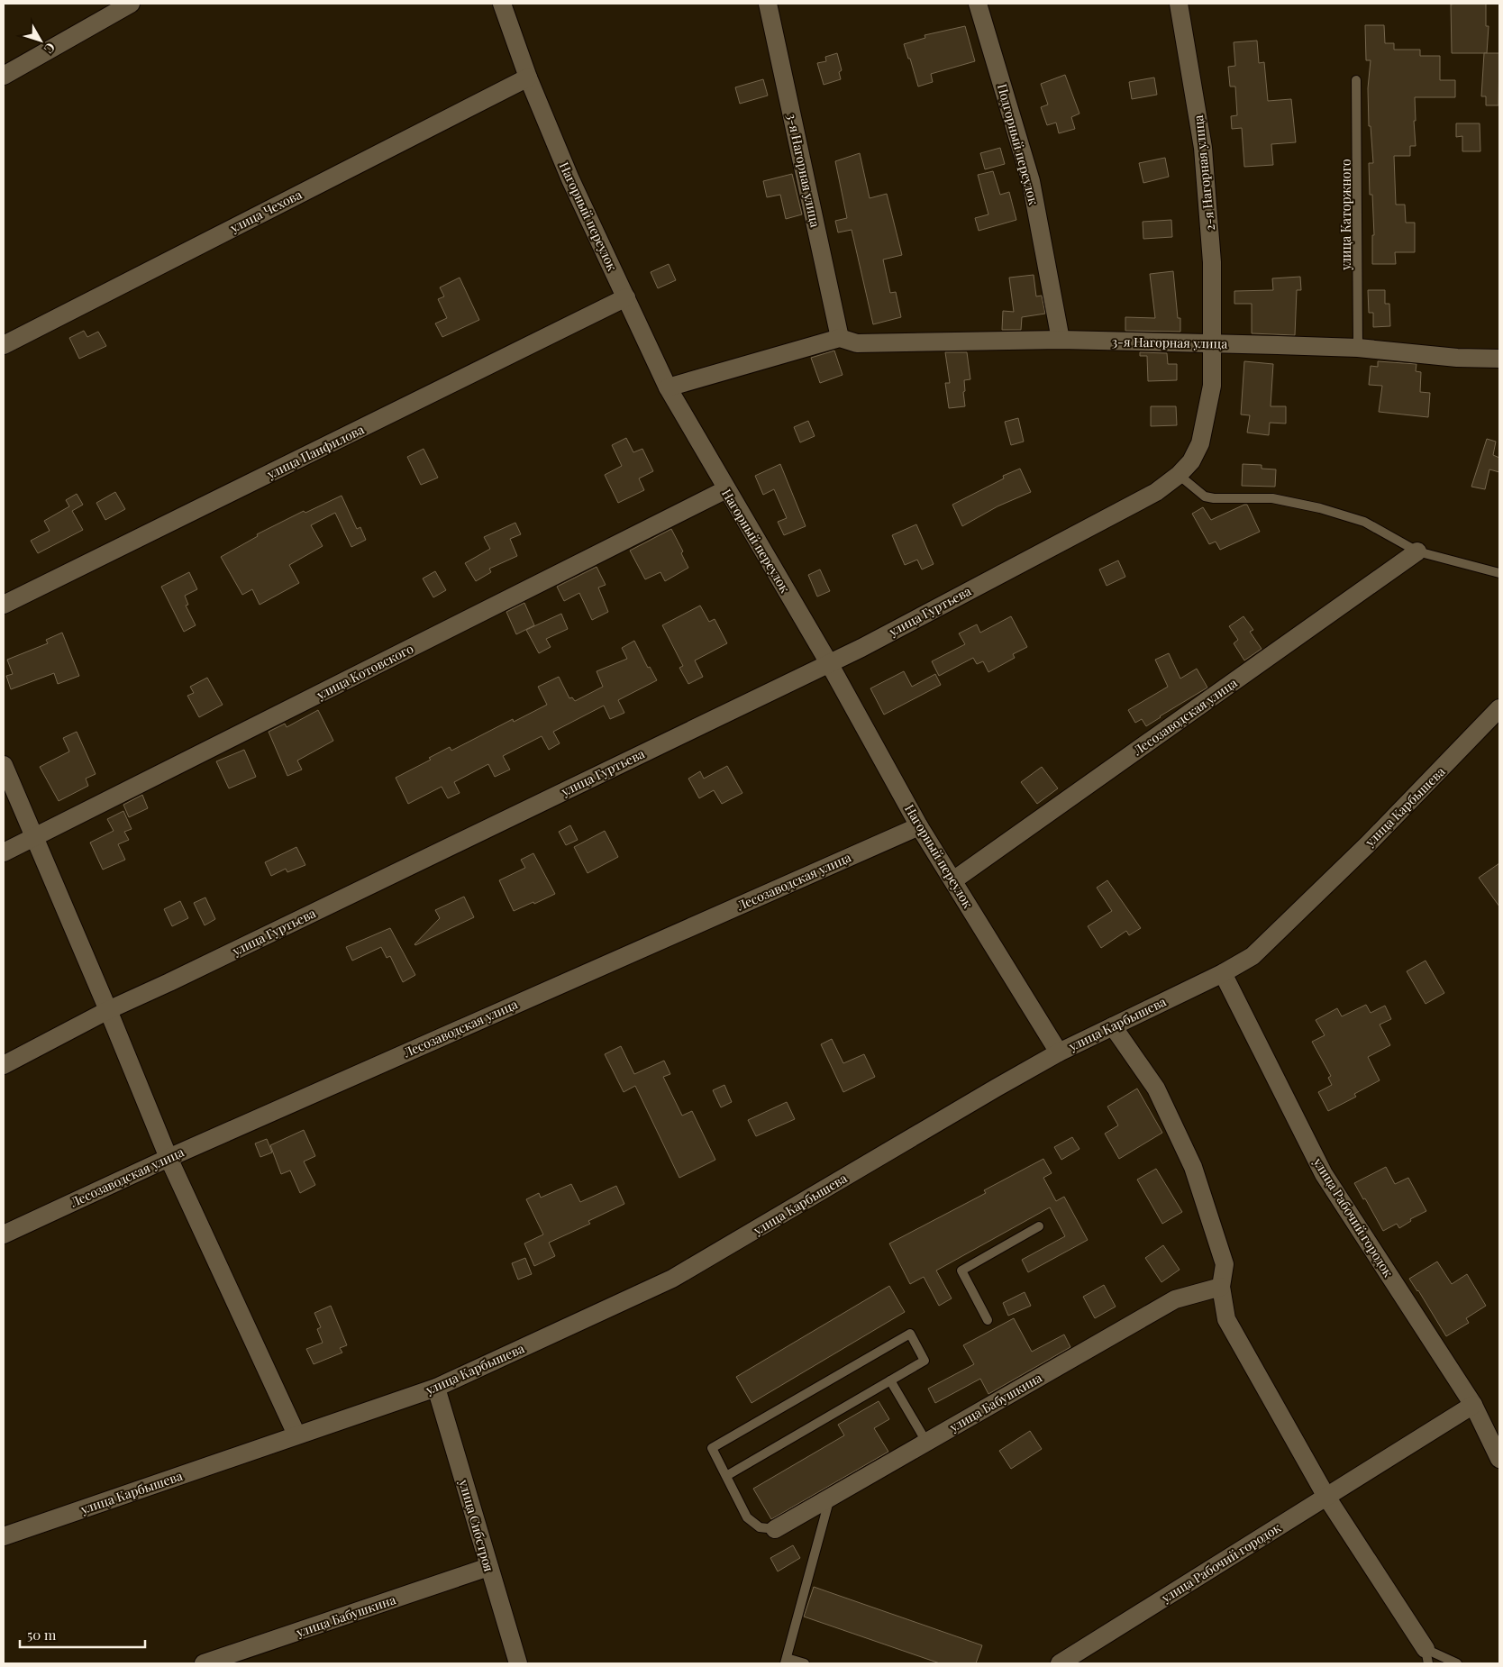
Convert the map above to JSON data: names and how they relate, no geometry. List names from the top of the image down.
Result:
{
  "streets": {
    "street": [
      "Подгорный переулок",
      "3-я Нагорная улица",
      "2-я Нагорная улица",
      "улица Чехова",
      "Нагорный переулок",
      "улица Панфилова",
      "улица Гуртьева",
      "улица Котовского",
      "Лесозаводская улица",
      "улица Карбышева",
      "улица Рабочий городок",
      "улица Бабушкина",
      "улица Сибстроя"
    ],
    "lane": ["улица Каторжного"]
  },
  "crossings": [
    ["Подгорный переулок", "3-я Нагорная улица"],
    ["3-я Нагорная улица", "2-я Нагорная улица"],
    ["3-я Нагорная улица", "улица Каторжного"],
    ["3-я Нагорная улица", "Нагорный переулок"],
    ["2-я Нагорная улица", "улица Гуртьева"],
    ["улица Чехова", "Нагорный переулок"],
    ["Нагорный переулок", "улица Панфилова"],
    ["Нагорный переулок", "улица Гуртьева"],
    ["Нагорный переулок", "улица Котовского"],
    ["Нагорный переулок", "Лесозаводская улица"],
    ["Нагорный переулок", "улица Карбышева"],
    ["улица Карбышева", "улица Рабочий городок"],
    ["улица Карбышева", "улица Сибстроя"],
    ["улица Бабушкина", "улица Сибстроя"]
  ],
  "scale_bar": "50 m",
  "north": "bottom right"
}
